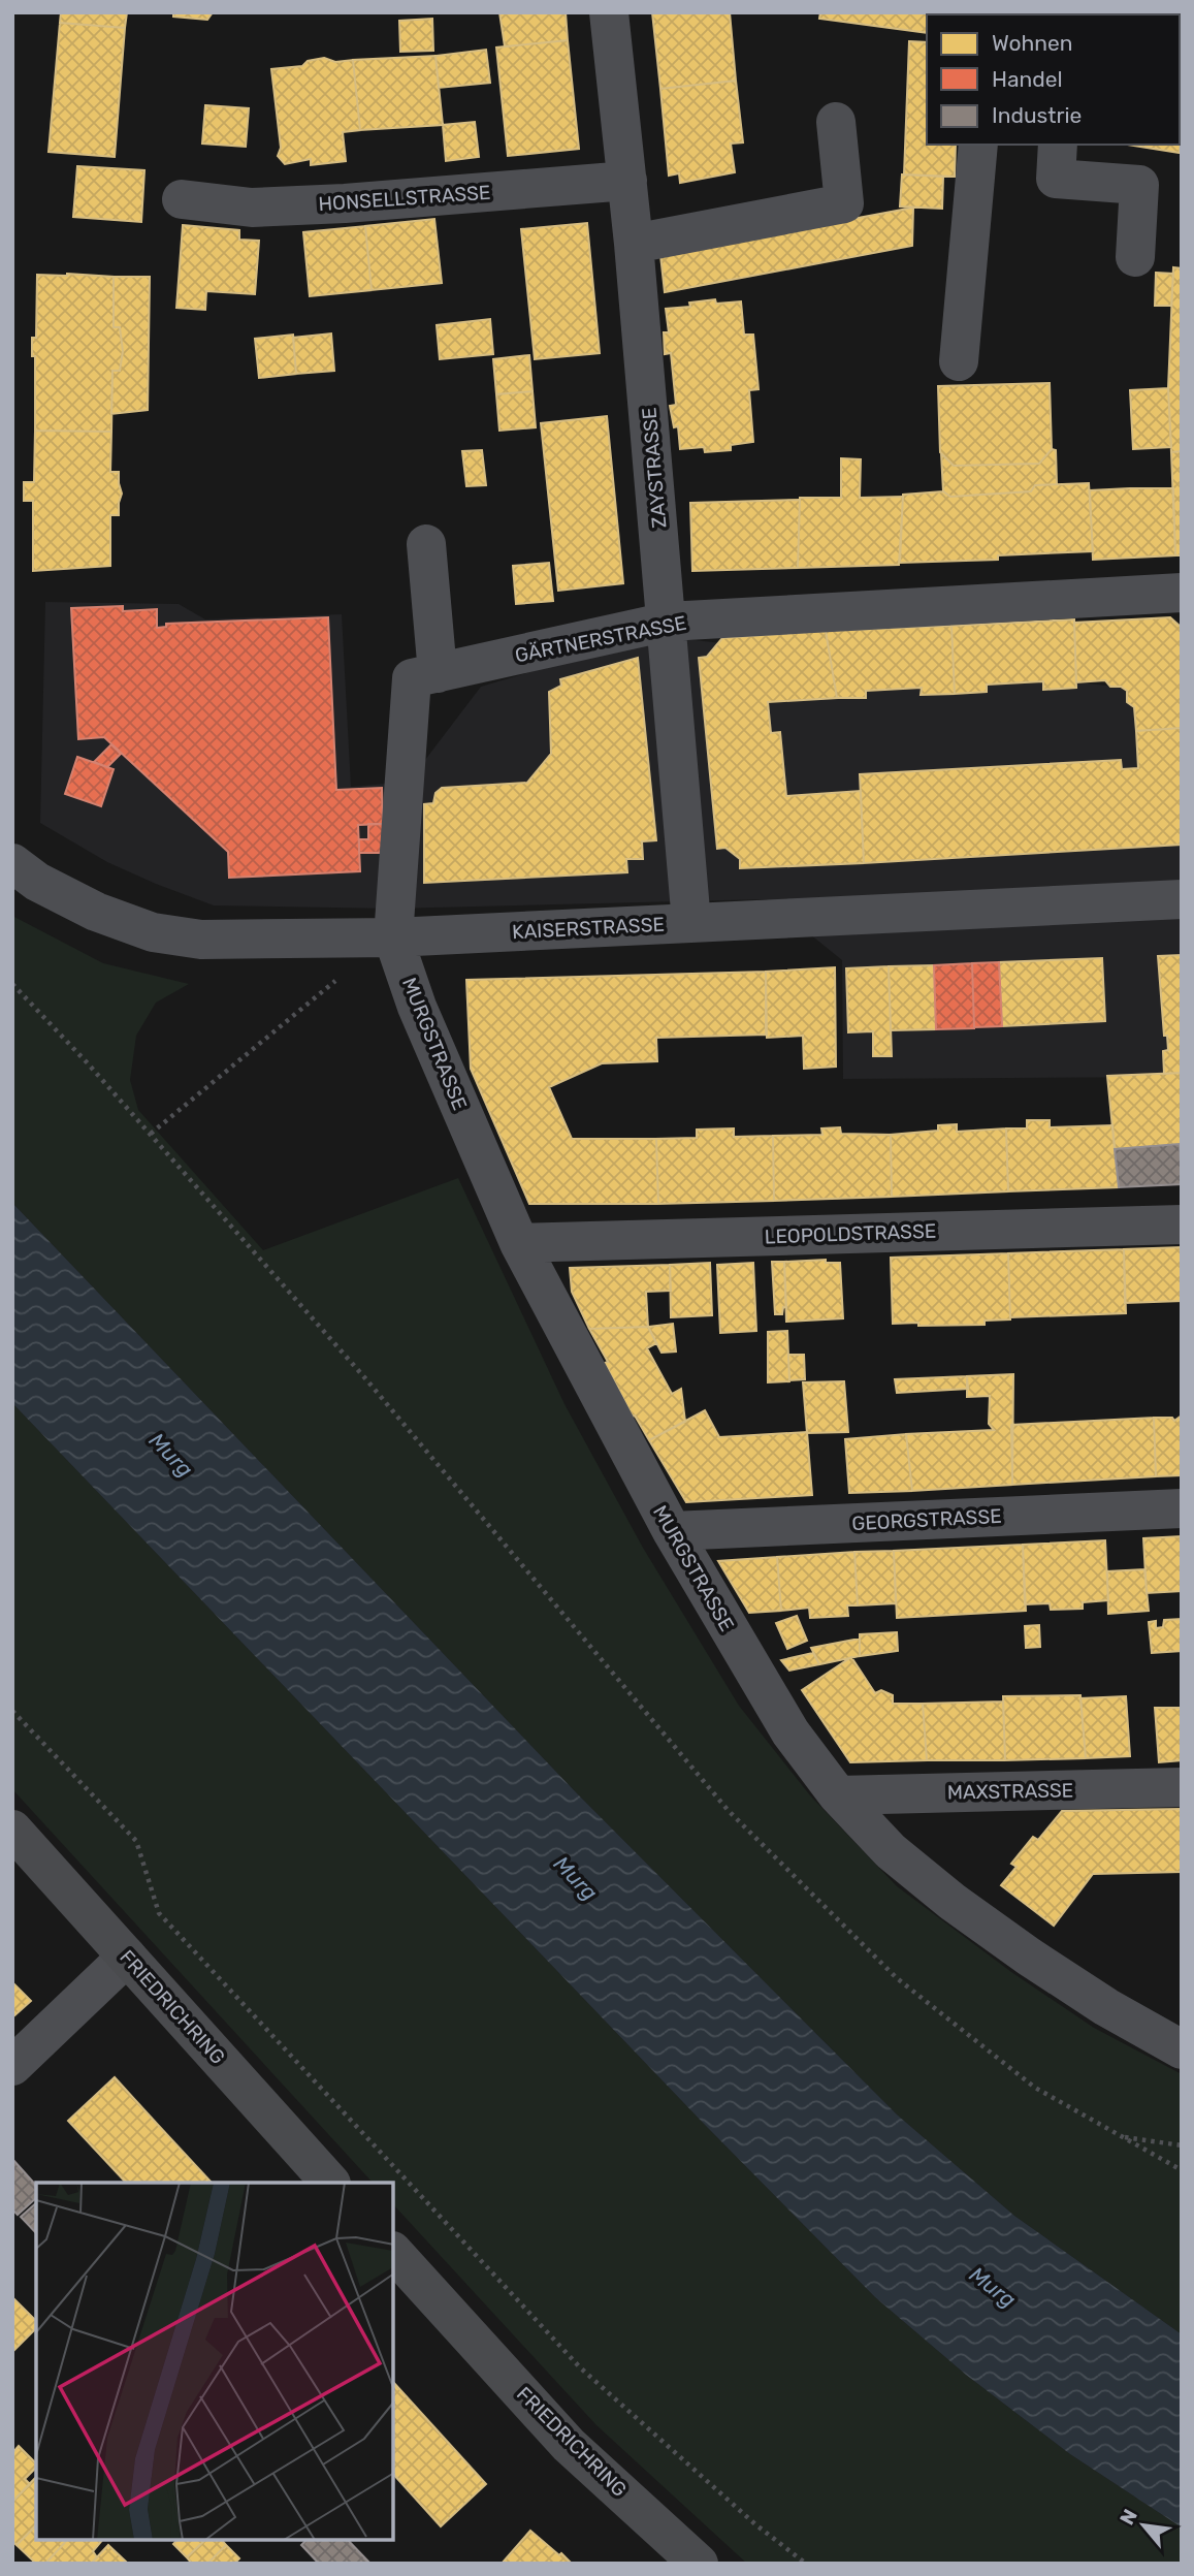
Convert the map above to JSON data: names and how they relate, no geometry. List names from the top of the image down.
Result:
{
  "streets": {
    "main road": ["FRIEDRICHRING"],
    "street": [
      "HONSELLSTRASSE",
      "ZAYSTRASSE",
      "GÄRTNERSTRASSE",
      "KAISERSTRASSE",
      "MURGSTRASSE",
      "LEOPOLDSTRASSE",
      "GEORGSTRASSE",
      "MAXSTRASSE"
    ]
  },
  "crossings": [
    ["HONSELLSTRASSE", "ZAYSTRASSE"],
    ["ZAYSTRASSE", "GÄRTNERSTRASSE"],
    ["ZAYSTRASSE", "KAISERSTRASSE"],
    ["GÄRTNERSTRASSE", "KAISERSTRASSE"],
    ["GÄRTNERSTRASSE", "MURGSTRASSE"],
    ["KAISERSTRASSE", "MURGSTRASSE"],
    ["MURGSTRASSE", "LEOPOLDSTRASSE"],
    ["MURGSTRASSE", "GEORGSTRASSE"],
    ["MURGSTRASSE", "MAXSTRASSE"]
  ],
  "water": ["Murg"],
  "legend": ["Wohnen", "Handel", "Industrie"],
  "north": "top left"
}
